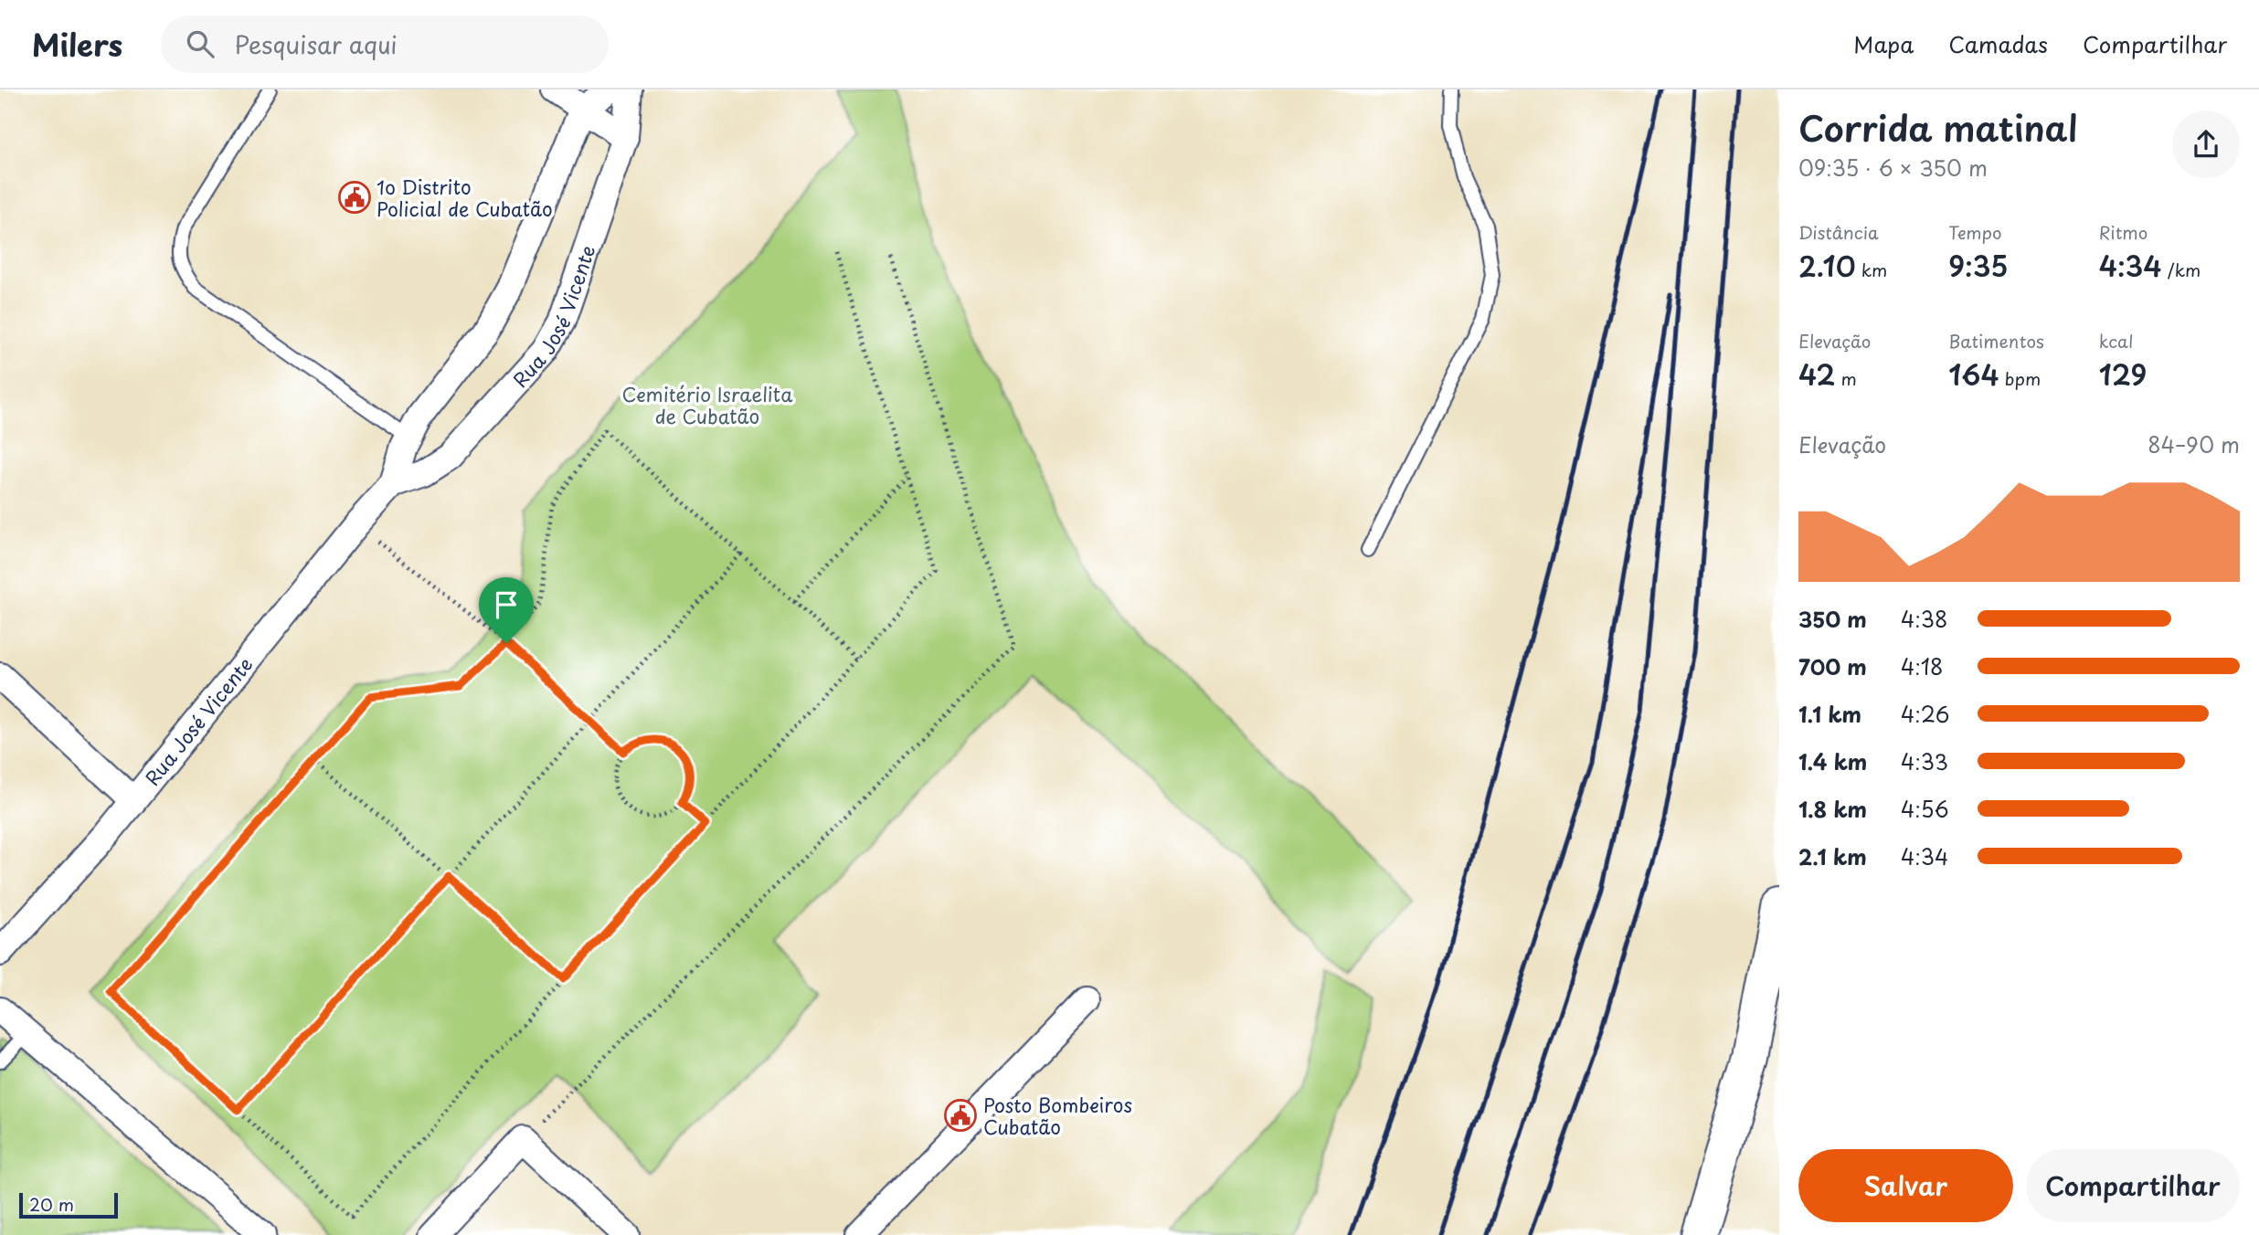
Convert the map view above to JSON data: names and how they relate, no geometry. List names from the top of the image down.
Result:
{
  "streets": {
    "street": ["Rua José Vicente"]
  },
  "parks": ["Cemitério Israelita de Cubatão"],
  "places": {
    "public building": ["1o Distrito Policial de Cubatão", "Posto Bombeiros Cubatão"]
  },
  "scale_bar": "20 m",
  "page": {
    "header": "Milers",
    "search": "Pesquisar aqui",
    "nav": ["Mapa", "Camadas", "Compartilhar"],
    "heading": ["Corrida matinal", "09:35 · 6 × 350 m"],
    "stats": [
      ["Distância", "2.10 km"],
      ["Tempo", "9:35"],
      ["Ritmo", "4:34 /km"],
      ["Elevação", "42 m"],
      ["Batimentos", "164 bpm"],
      ["kcal", "129"]
    ],
    "chart": ["Elevação", "84–90 m"],
    "list": [
      {
        "name": "350 m",
        "note": "4:38"
      },
      {
        "name": "700 m",
        "note": "4:18"
      },
      {
        "name": "1.1 km",
        "note": "4:26"
      },
      {
        "name": "1.4 km",
        "note": "4:33"
      },
      {
        "name": "1.8 km",
        "note": "4:56"
      },
      {
        "name": "2.1 km",
        "note": "4:34"
      }
    ],
    "buttons": ["Salvar", "Compartilhar"],
    "scale": "20 m"
  }
}
